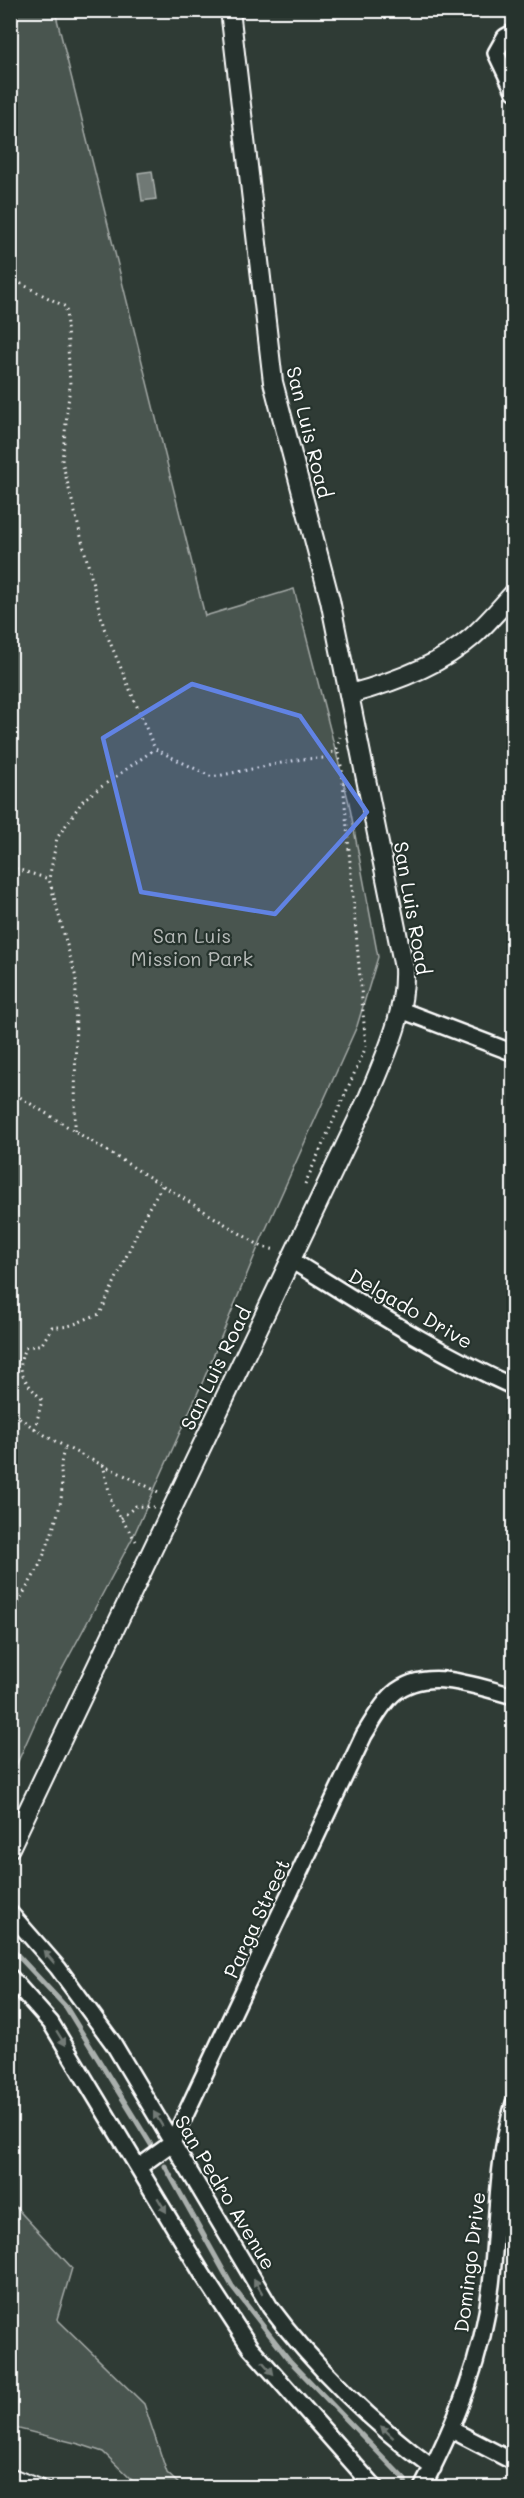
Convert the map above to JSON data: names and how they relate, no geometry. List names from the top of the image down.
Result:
{
  "streets": {
    "street": [
      "San Luis Road",
      "Delgado Drive",
      "Parga Street",
      "San Pedro Avenue",
      "Domingo Drive"
    ]
  },
  "crossings": [
    ["San Luis Road", "Delgado Drive"],
    ["Parga Street", "San Pedro Avenue"],
    ["San Pedro Avenue", "Domingo Drive"]
  ],
  "parks": ["San Luis Mission Park"]
}
